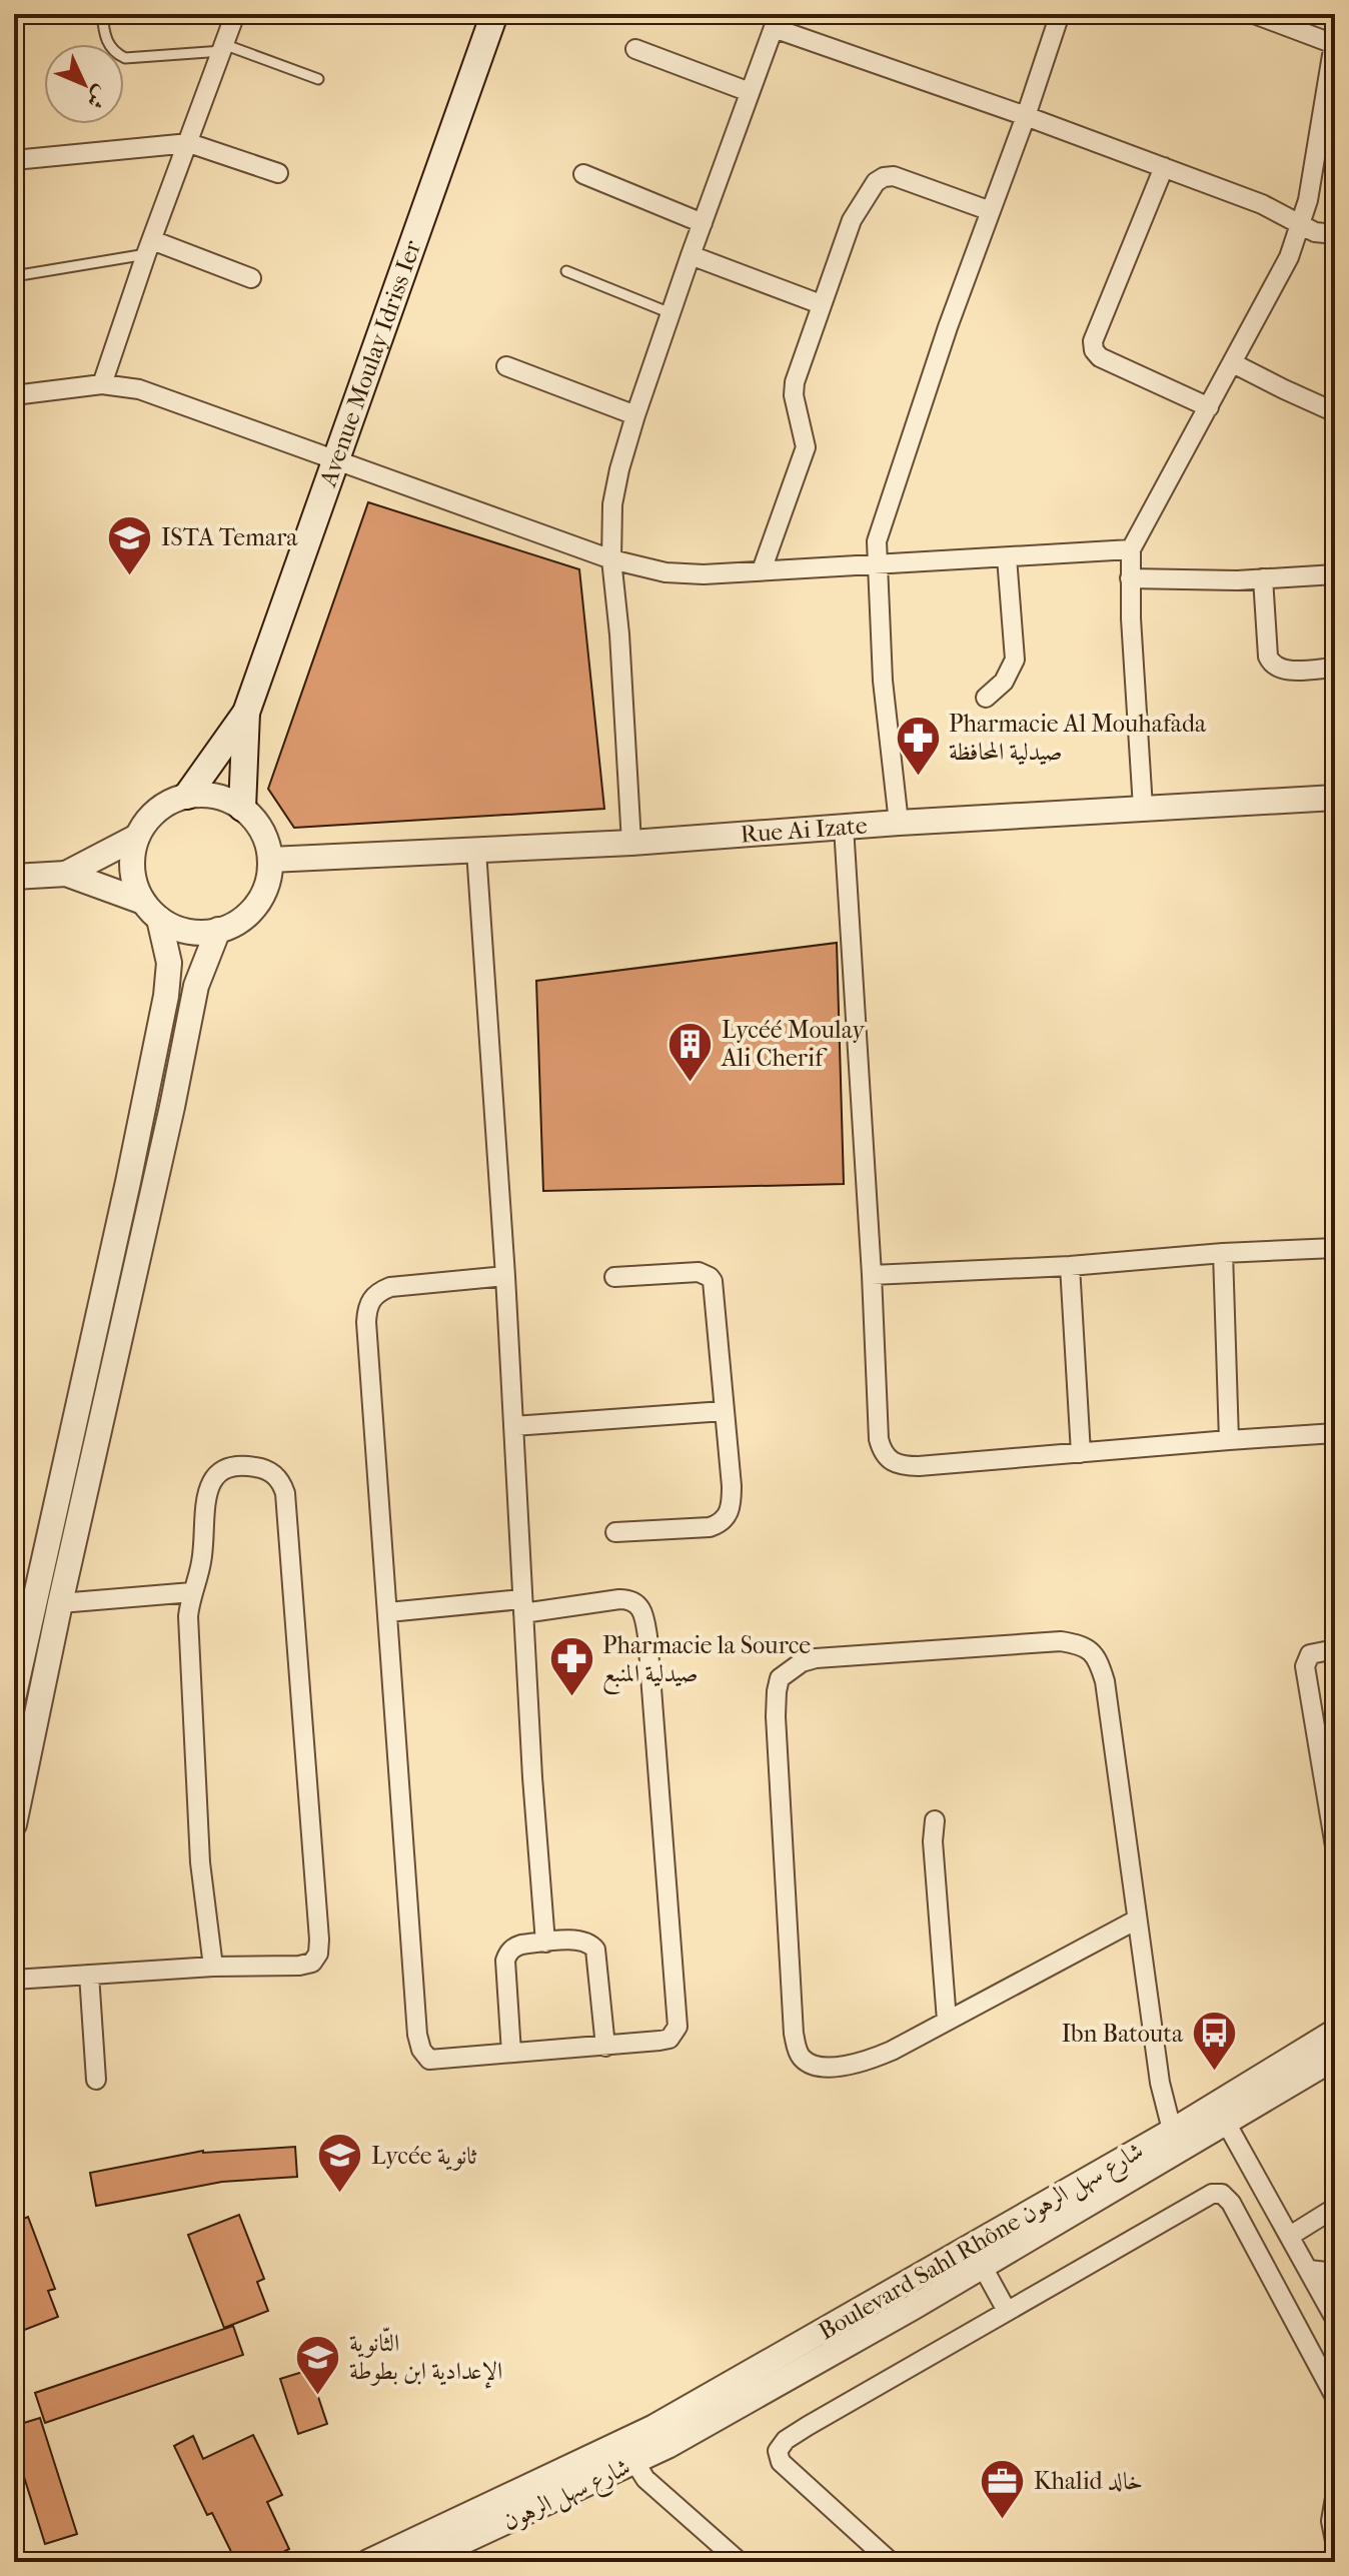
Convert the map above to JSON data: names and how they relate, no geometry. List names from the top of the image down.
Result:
{
  "streets": {
    "main road": ["Avenue Moulay Idriss Ier"],
    "street": ["Rue Ai Izate", "Boulevard Sahl Rhône شارع سهل الرهون", "شارع سهل الرهون"]
  },
  "crossings": [
    ["Boulevard Sahl Rhône شارع سهل الرهون", "شارع سهل الرهون"]
  ],
  "places": {
    "school or university": ["ISTA Temara", "Lycée ثانوية", "الثّانوية الإعدادية ابن بطوطة"],
    "pharmacy": ["Pharmacie Al Mouhafada صيدلية المحافظة", "Pharmacie la Source صيدلية المنبع"],
    "building": ["Lycéé Moulay Ali Cherif"],
    "bus stop": ["Ibn Batouta"],
    "office": ["Khalid خالد"]
  },
  "north": "bottom right"
}
